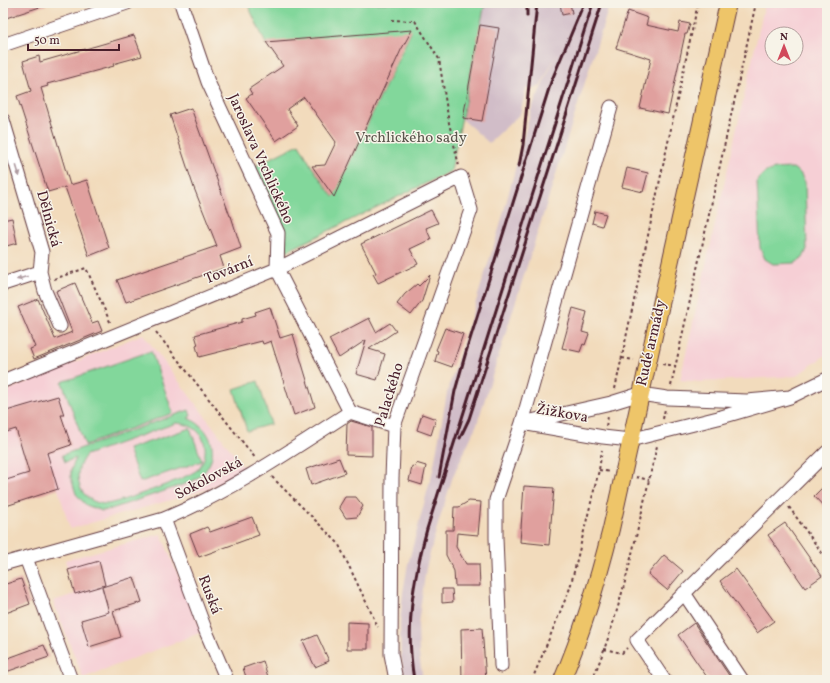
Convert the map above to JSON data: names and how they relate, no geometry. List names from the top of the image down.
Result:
{
  "streets": {
    "main road": ["Rudé armády"],
    "street": [
      "Jaroslava Vrchlického",
      "Dělnická",
      "Tovární",
      "Palackého",
      "Žižkova",
      "Sokolovská",
      "Ruská"
    ]
  },
  "crossings": [
    ["Jaroslava Vrchlického", "Tovární"],
    ["Jaroslava Vrchlického", "Sokolovská"],
    ["Tovární", "Palackého"],
    ["Rudé armády", "Žižkova"],
    ["Sokolovská", "Ruská"]
  ],
  "one_way": ["Dělnická"],
  "parks": ["Vrchlického sady"],
  "scale_bar": "50 m",
  "north": "top"
}
